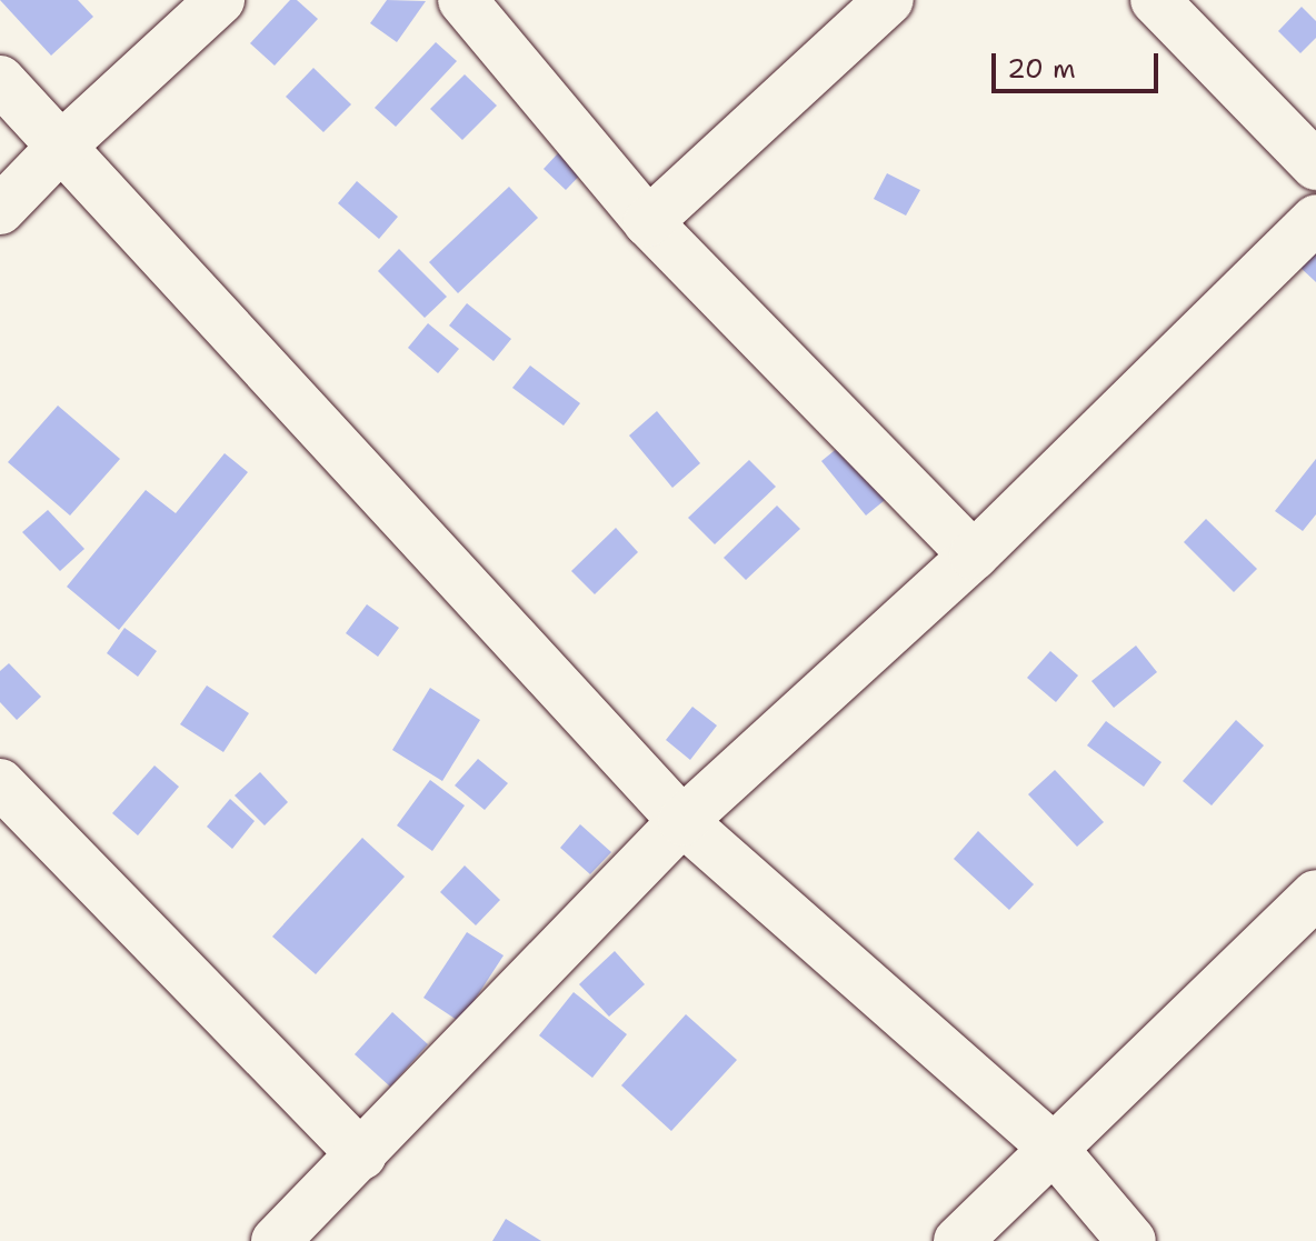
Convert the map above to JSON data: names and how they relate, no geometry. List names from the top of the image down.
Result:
{
  "scale_bar": "20 m"
}
